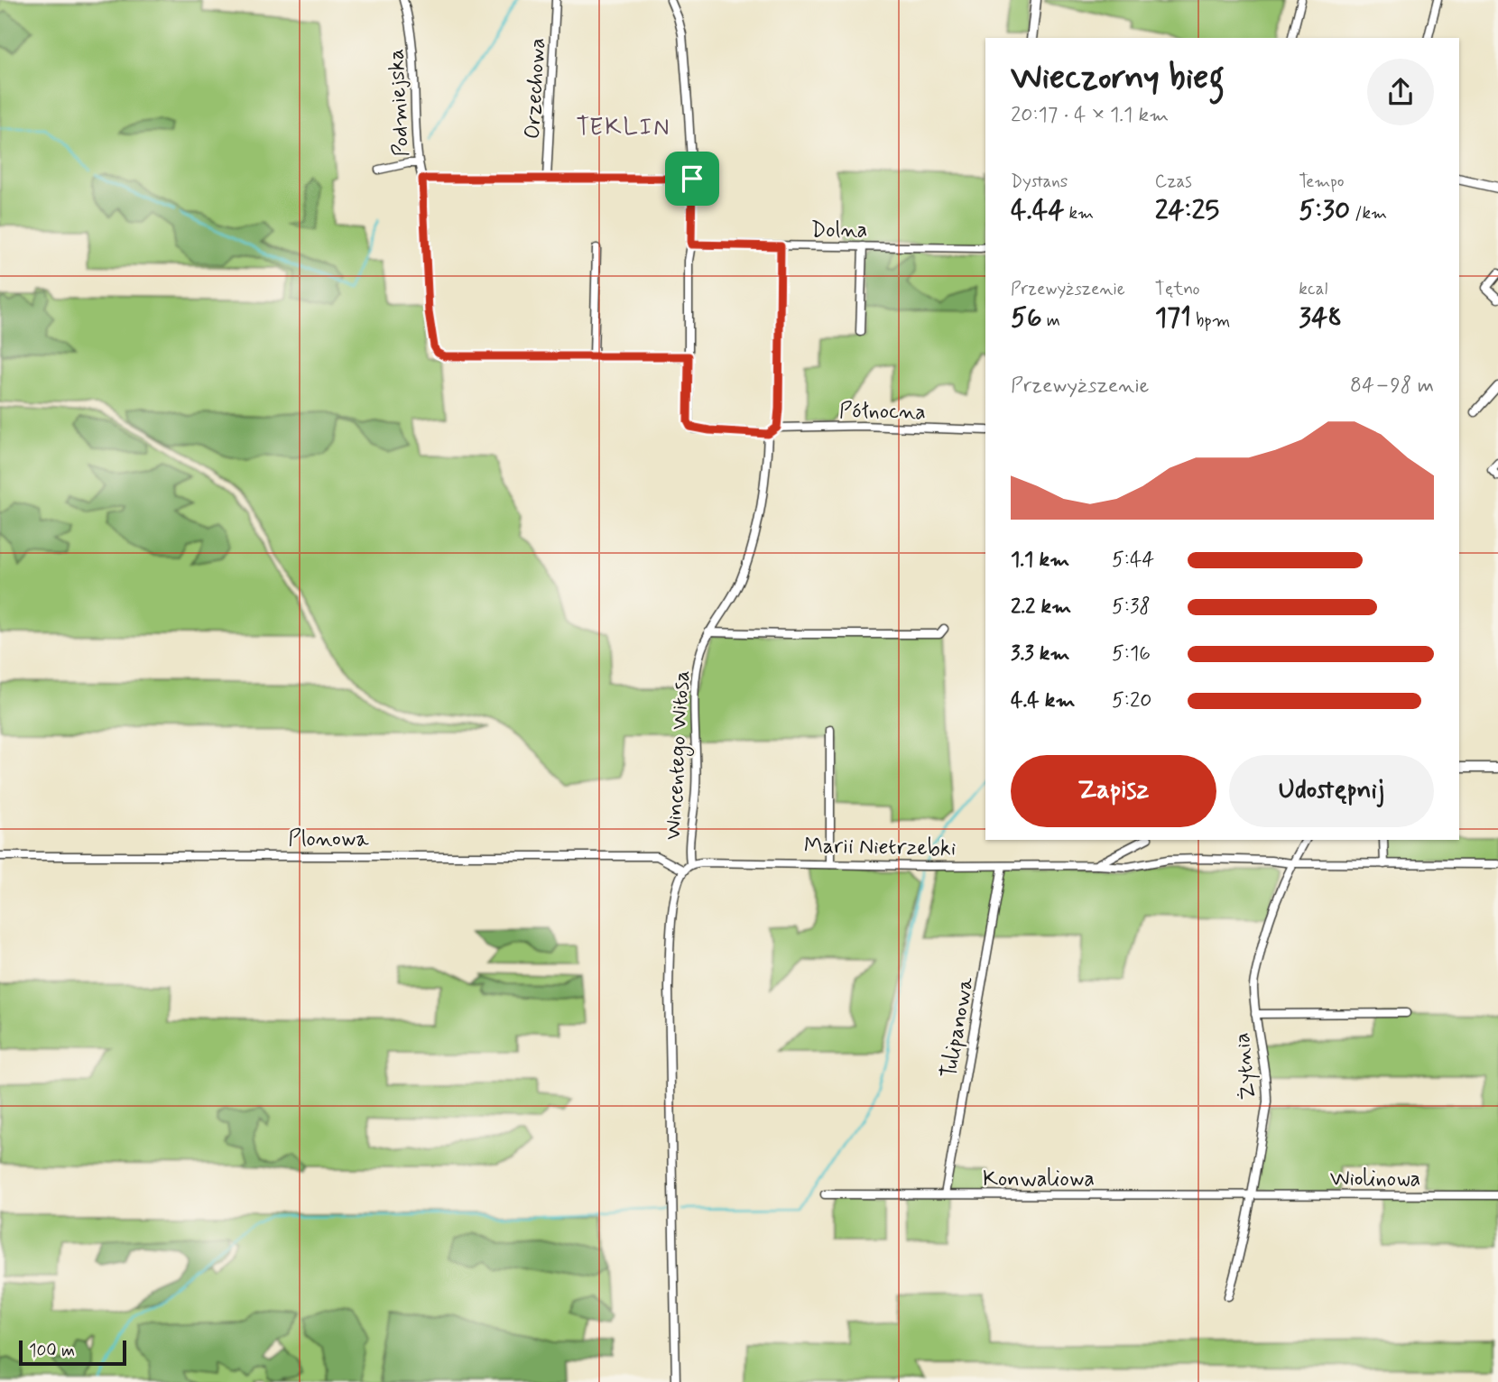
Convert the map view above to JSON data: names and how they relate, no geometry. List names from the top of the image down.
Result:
{
  "streets": {
    "street": [
      "Orzechowa",
      "Podmiejska",
      "Dolna",
      "Północna",
      "Wincentego Witosa",
      "Plonowa",
      "Marii Nietrzebki",
      "Tulipanowa",
      "Żytnia",
      "Konwaliowa",
      "Wiolinowa"
    ]
  },
  "crossings": [
    ["Wincentego Witosa", "Marii Nietrzebki"],
    ["Marii Nietrzebki", "Tulipanowa"],
    ["Tulipanowa", "Konwaliowa"],
    ["Żytnia", "Konwaliowa"],
    ["Żytnia", "Wiolinowa"],
    ["Konwaliowa", "Wiolinowa"]
  ],
  "districts": ["TEKLIN"],
  "scale_bar": "100 m",
  "page": {
    "heading": ["Wieczorny bieg", "20:17 · 4 × 1.1 km"],
    "stats": [
      ["Dystans", "4.44 km"],
      ["Czas", "24:25"],
      ["Tempo", "5:30 /km"],
      ["Przewyższenie", "56 m"],
      ["Tętno", "171 bpm"],
      ["kcal", "348"]
    ],
    "chart": ["Przewyższenie", "84–98 m"],
    "list": [
      {
        "name": "1.1 km",
        "note": "5:44"
      },
      {
        "name": "2.2 km",
        "note": "5:38"
      },
      {
        "name": "3.3 km",
        "note": "5:16"
      },
      {
        "name": "4.4 km",
        "note": "5:20"
      }
    ],
    "buttons": ["Zapisz", "Udostępnij"],
    "scale": "100 m"
  }
}
